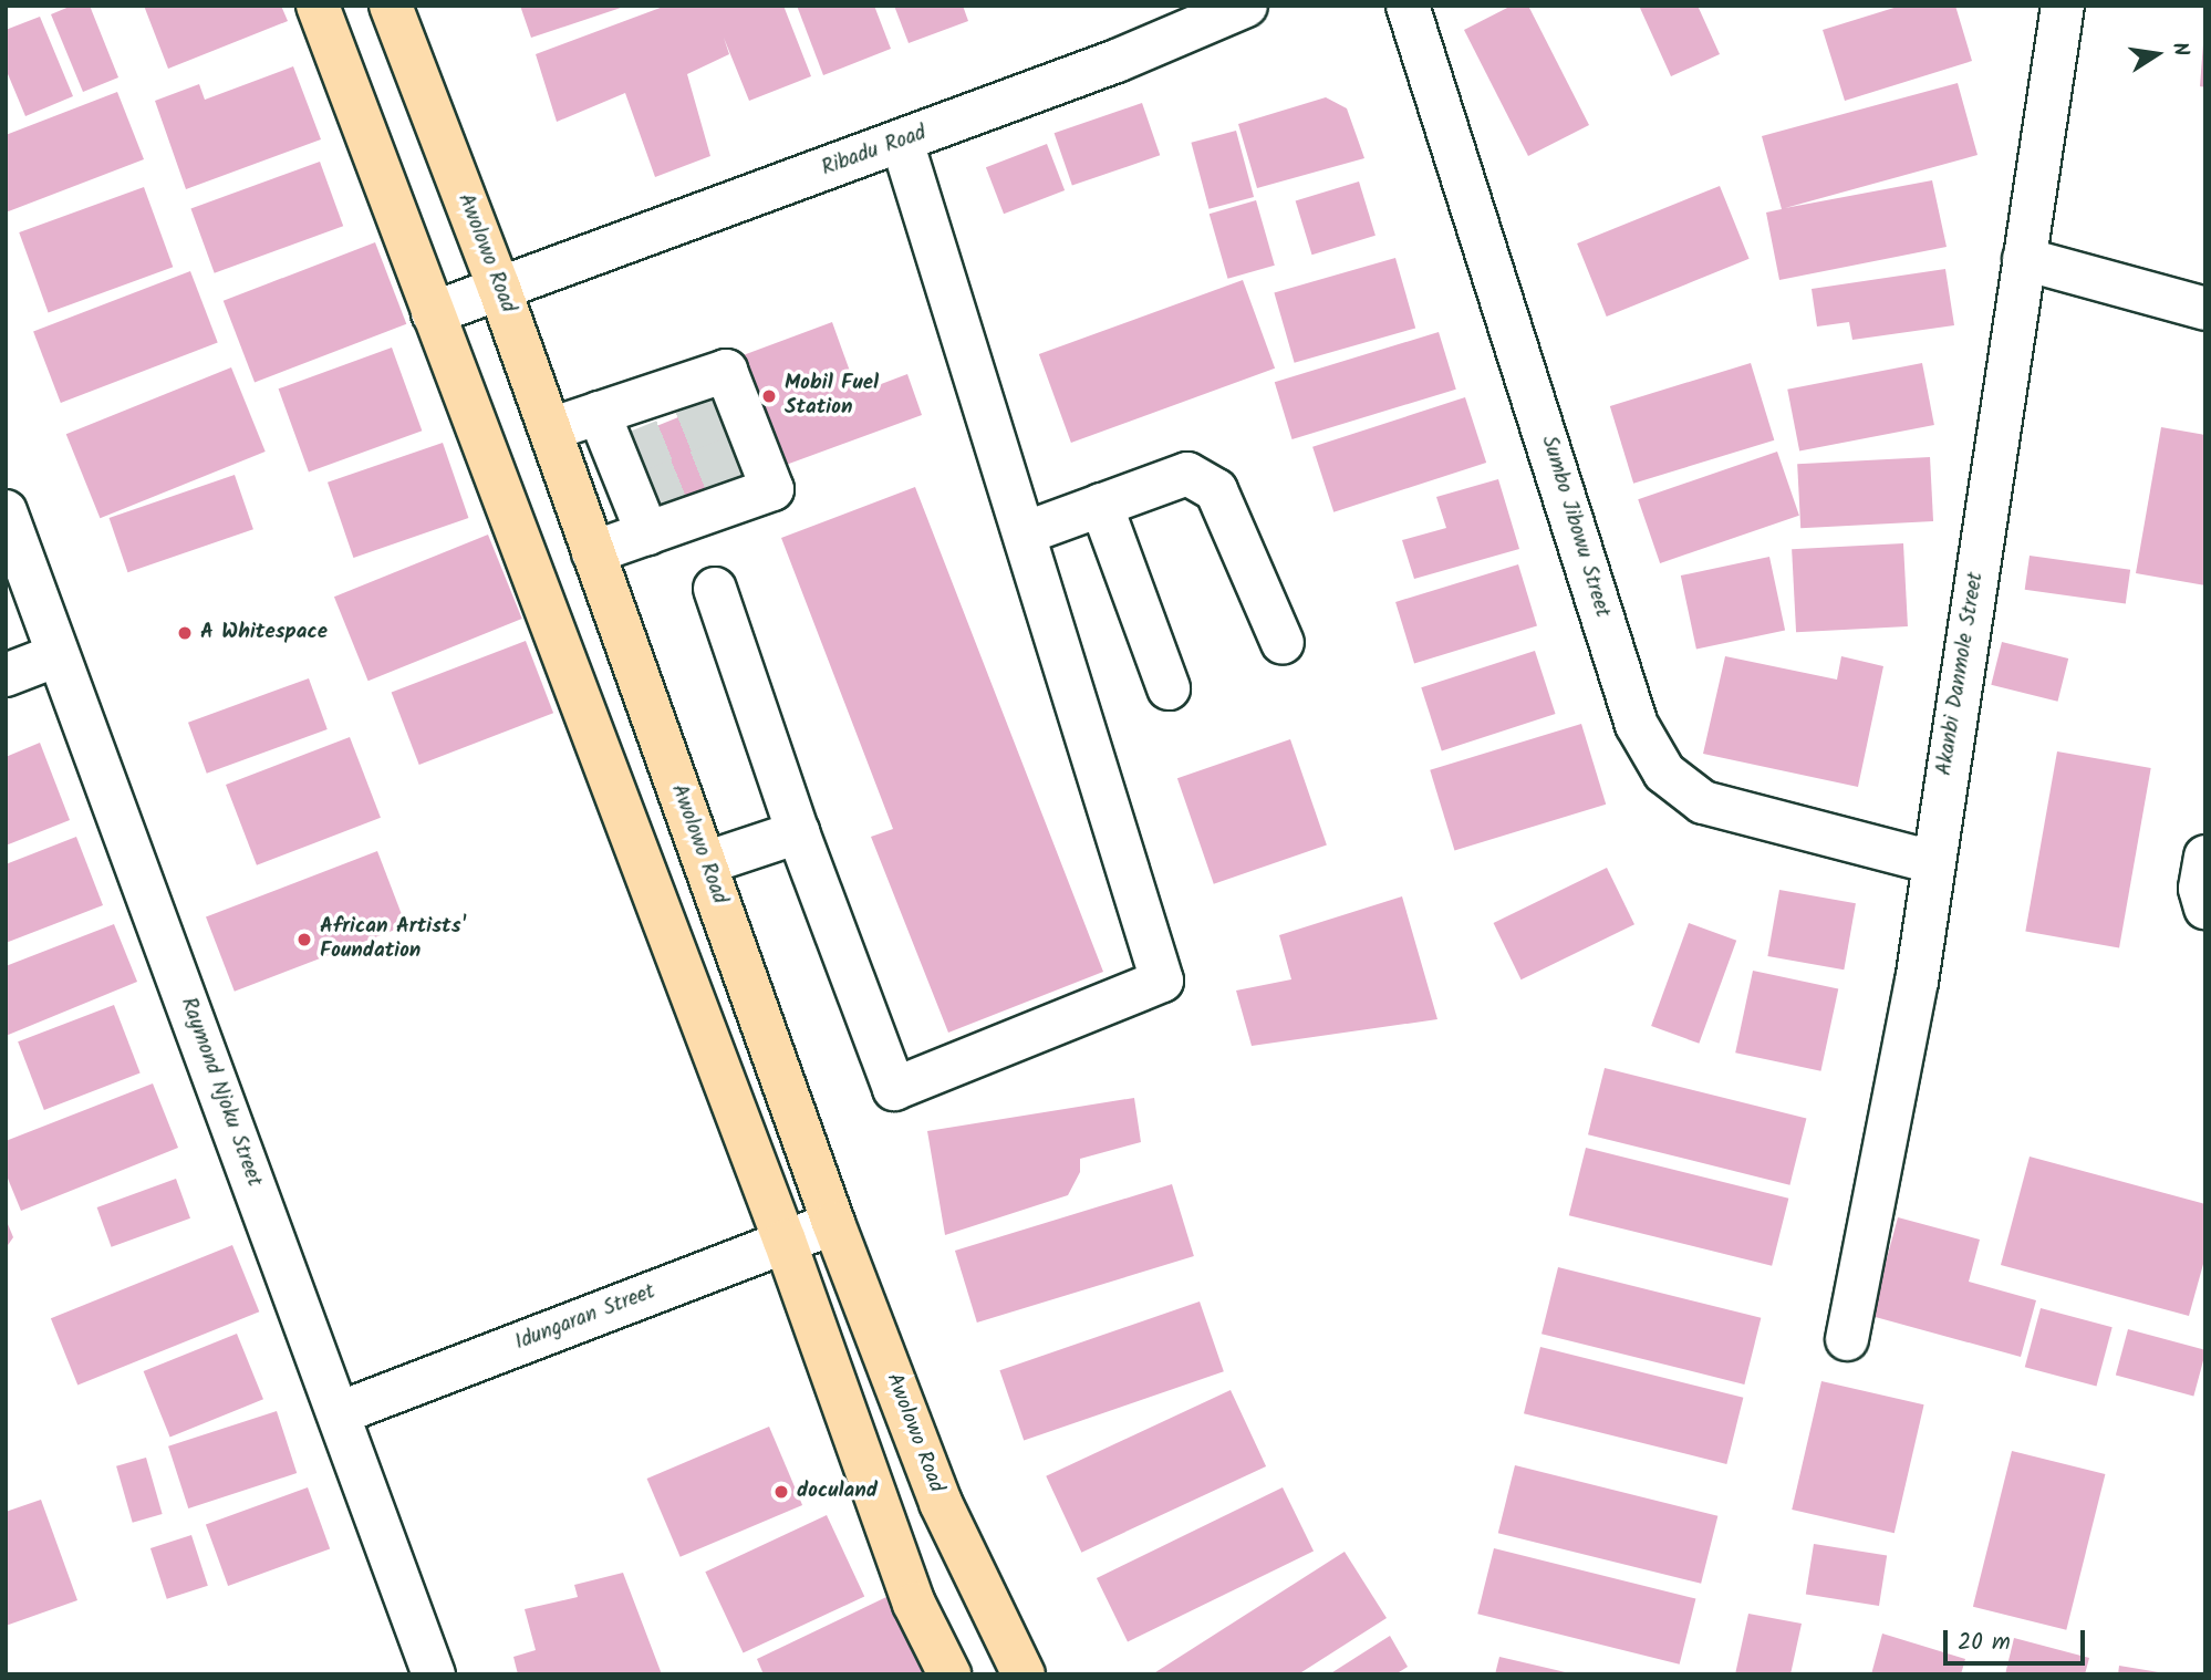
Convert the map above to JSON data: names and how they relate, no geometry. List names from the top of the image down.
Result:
{
  "streets": {
    "main road": ["Awolowo Road"],
    "street": [
      "Ribadu Road",
      "Sumbo Jibowu Street",
      "Akanbi Danmole Street",
      "Raymond Njoku Street",
      "Idungaran Street"
    ]
  },
  "crossings": [
    ["Ribadu Road", "Awolowo Road"],
    ["Awolowo Road", "Idungaran Street"],
    ["Sumbo Jibowu Street", "Akanbi Danmole Street"],
    ["Raymond Njoku Street", "Idungaran Street"]
  ],
  "places": [
    "Mobil Fuel Station",
    "A Whitespace",
    "African Artists' Foundation",
    "doculand"
  ],
  "scale_bar": "20 m",
  "north": "right"
}
